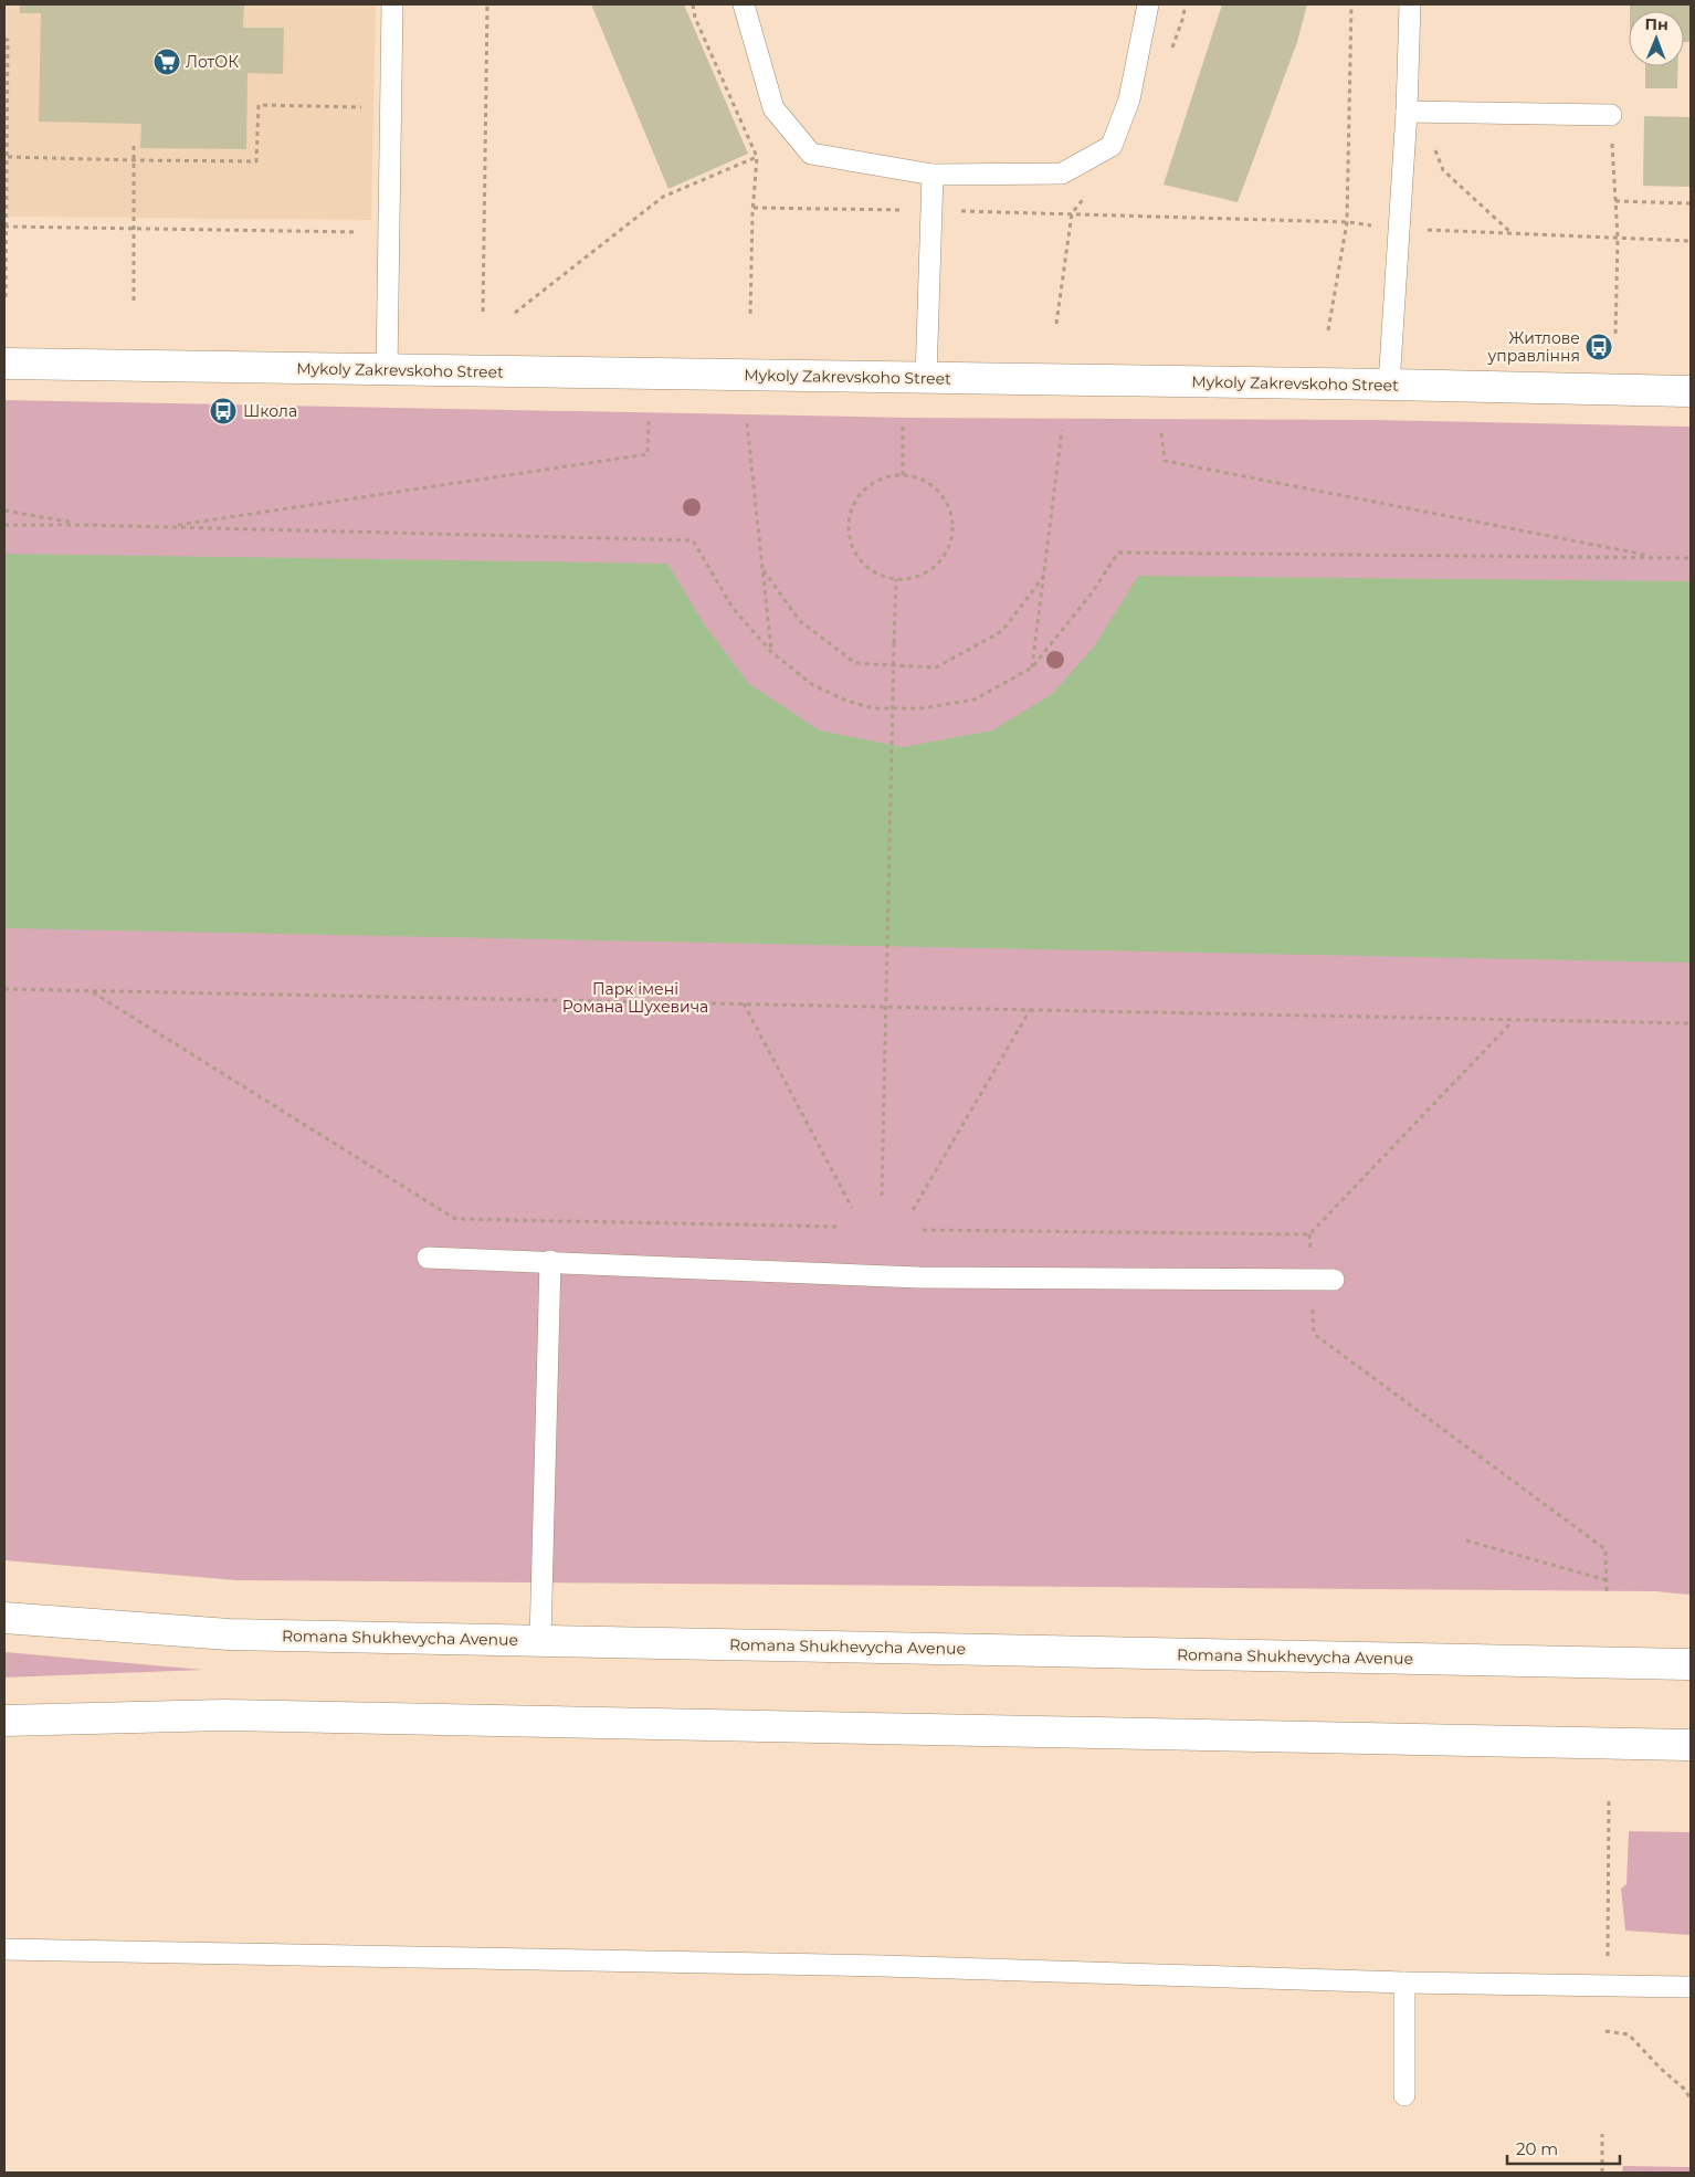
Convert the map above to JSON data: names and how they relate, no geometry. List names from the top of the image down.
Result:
{
  "streets": {
    "main road": ["Mykoly Zakrevskoho Street", "Romana Shukhevycha Avenue"]
  },
  "parks": ["Парк імені Романа Шухевича"],
  "places": {
    "supermarket": ["ЛотОК"],
    "bus stop": ["Житлове управління", "Школа"]
  },
  "scale_bar": "20 m",
  "north": "top"
}
